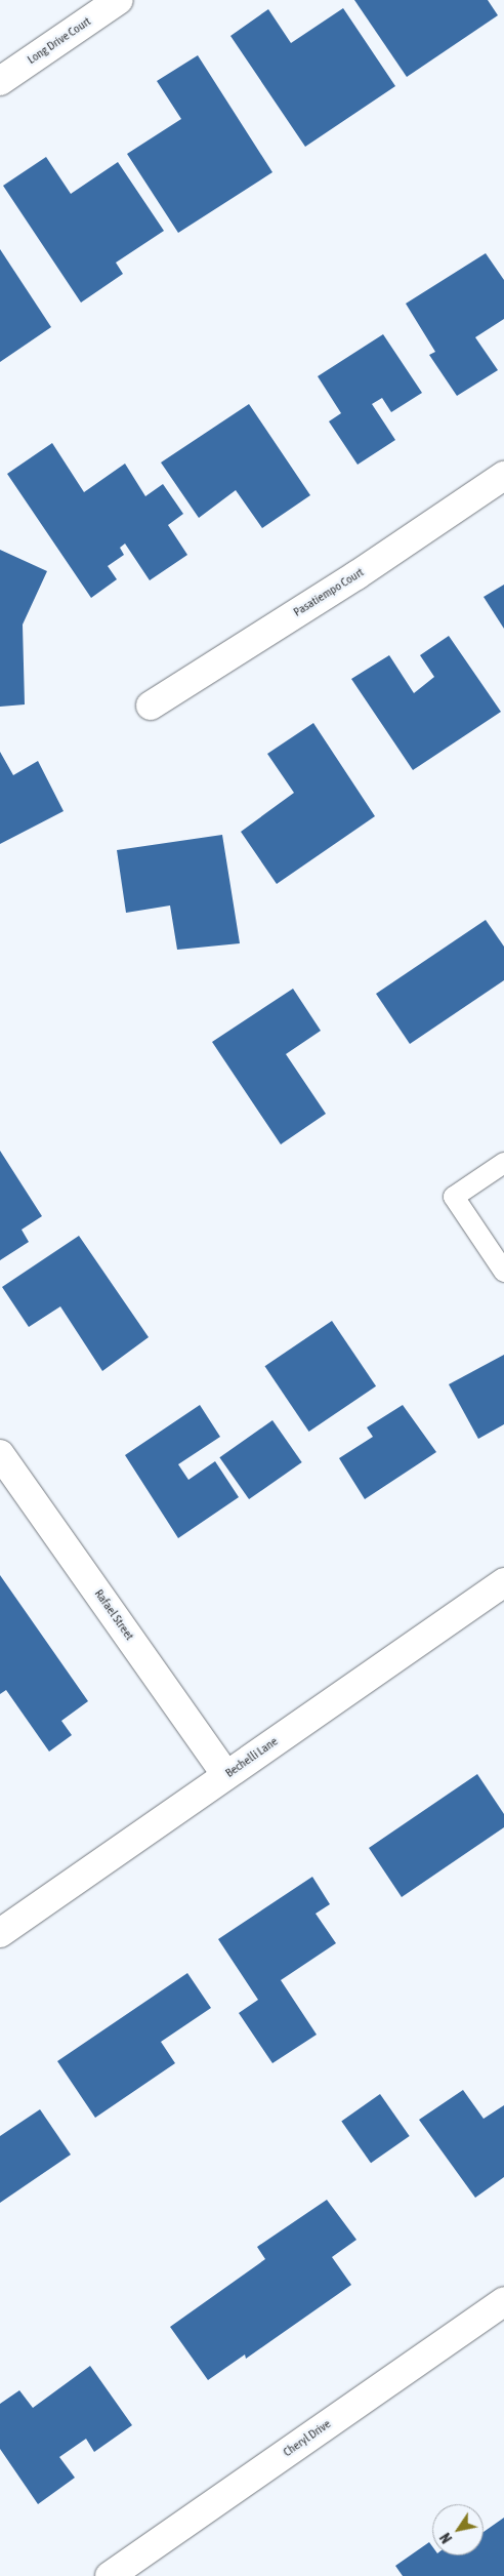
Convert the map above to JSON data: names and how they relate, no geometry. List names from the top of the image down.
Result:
{
  "streets": {
    "street": [
      "Long Drive Court",
      "Pasatiempo Court",
      "Rafael Street",
      "Bechelli Lane",
      "Cheryl Drive"
    ]
  },
  "crossings": [
    ["Rafael Street", "Bechelli Lane"]
  ],
  "north": "bottom left"
}
